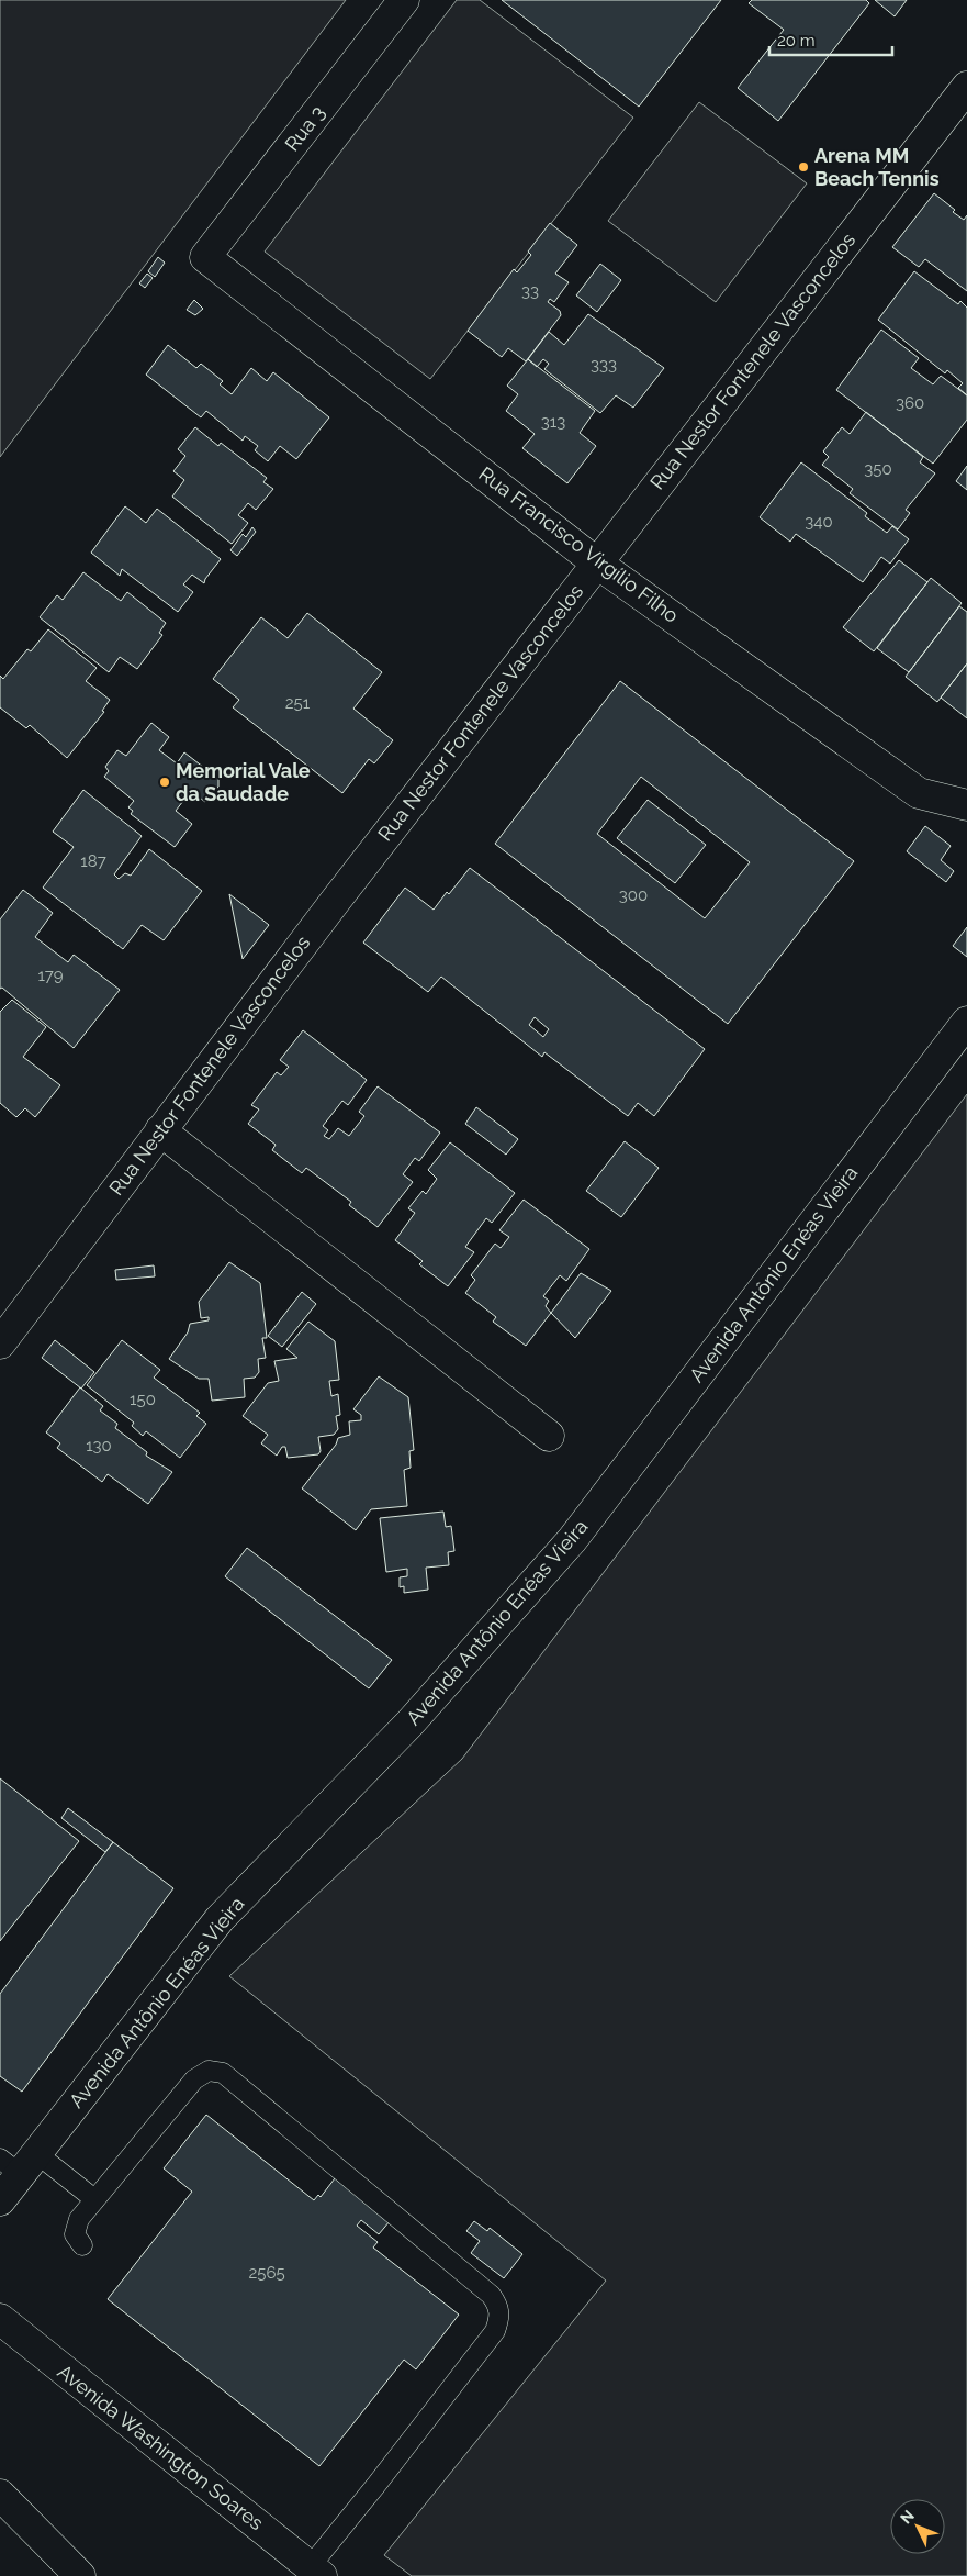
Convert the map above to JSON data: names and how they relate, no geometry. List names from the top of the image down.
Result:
{
  "streets": {
    "main road": [
      "Rua 3",
      "Rua Nestor Fontenele Vasconcelos",
      "Rua Francisco Virgílio Filho",
      "Avenida Antônio Enéas Vieira",
      "Avenida Washington Soares"
    ]
  },
  "crossings": [
    ["Rua 3", "Rua Francisco Virgílio Filho"],
    ["Rua Nestor Fontenele Vasconcelos", "Rua Francisco Virgílio Filho"]
  ],
  "places": ["Arena MM Beach Tennis", "Memorial Vale da Saudade"],
  "house_numbers": [
    "33",
    "333",
    "360",
    "313",
    "350",
    "340",
    "251",
    "187",
    "300",
    "179",
    "150",
    "130",
    "2565"
  ],
  "scale_bar": "20 m",
  "north": "top left"
}
